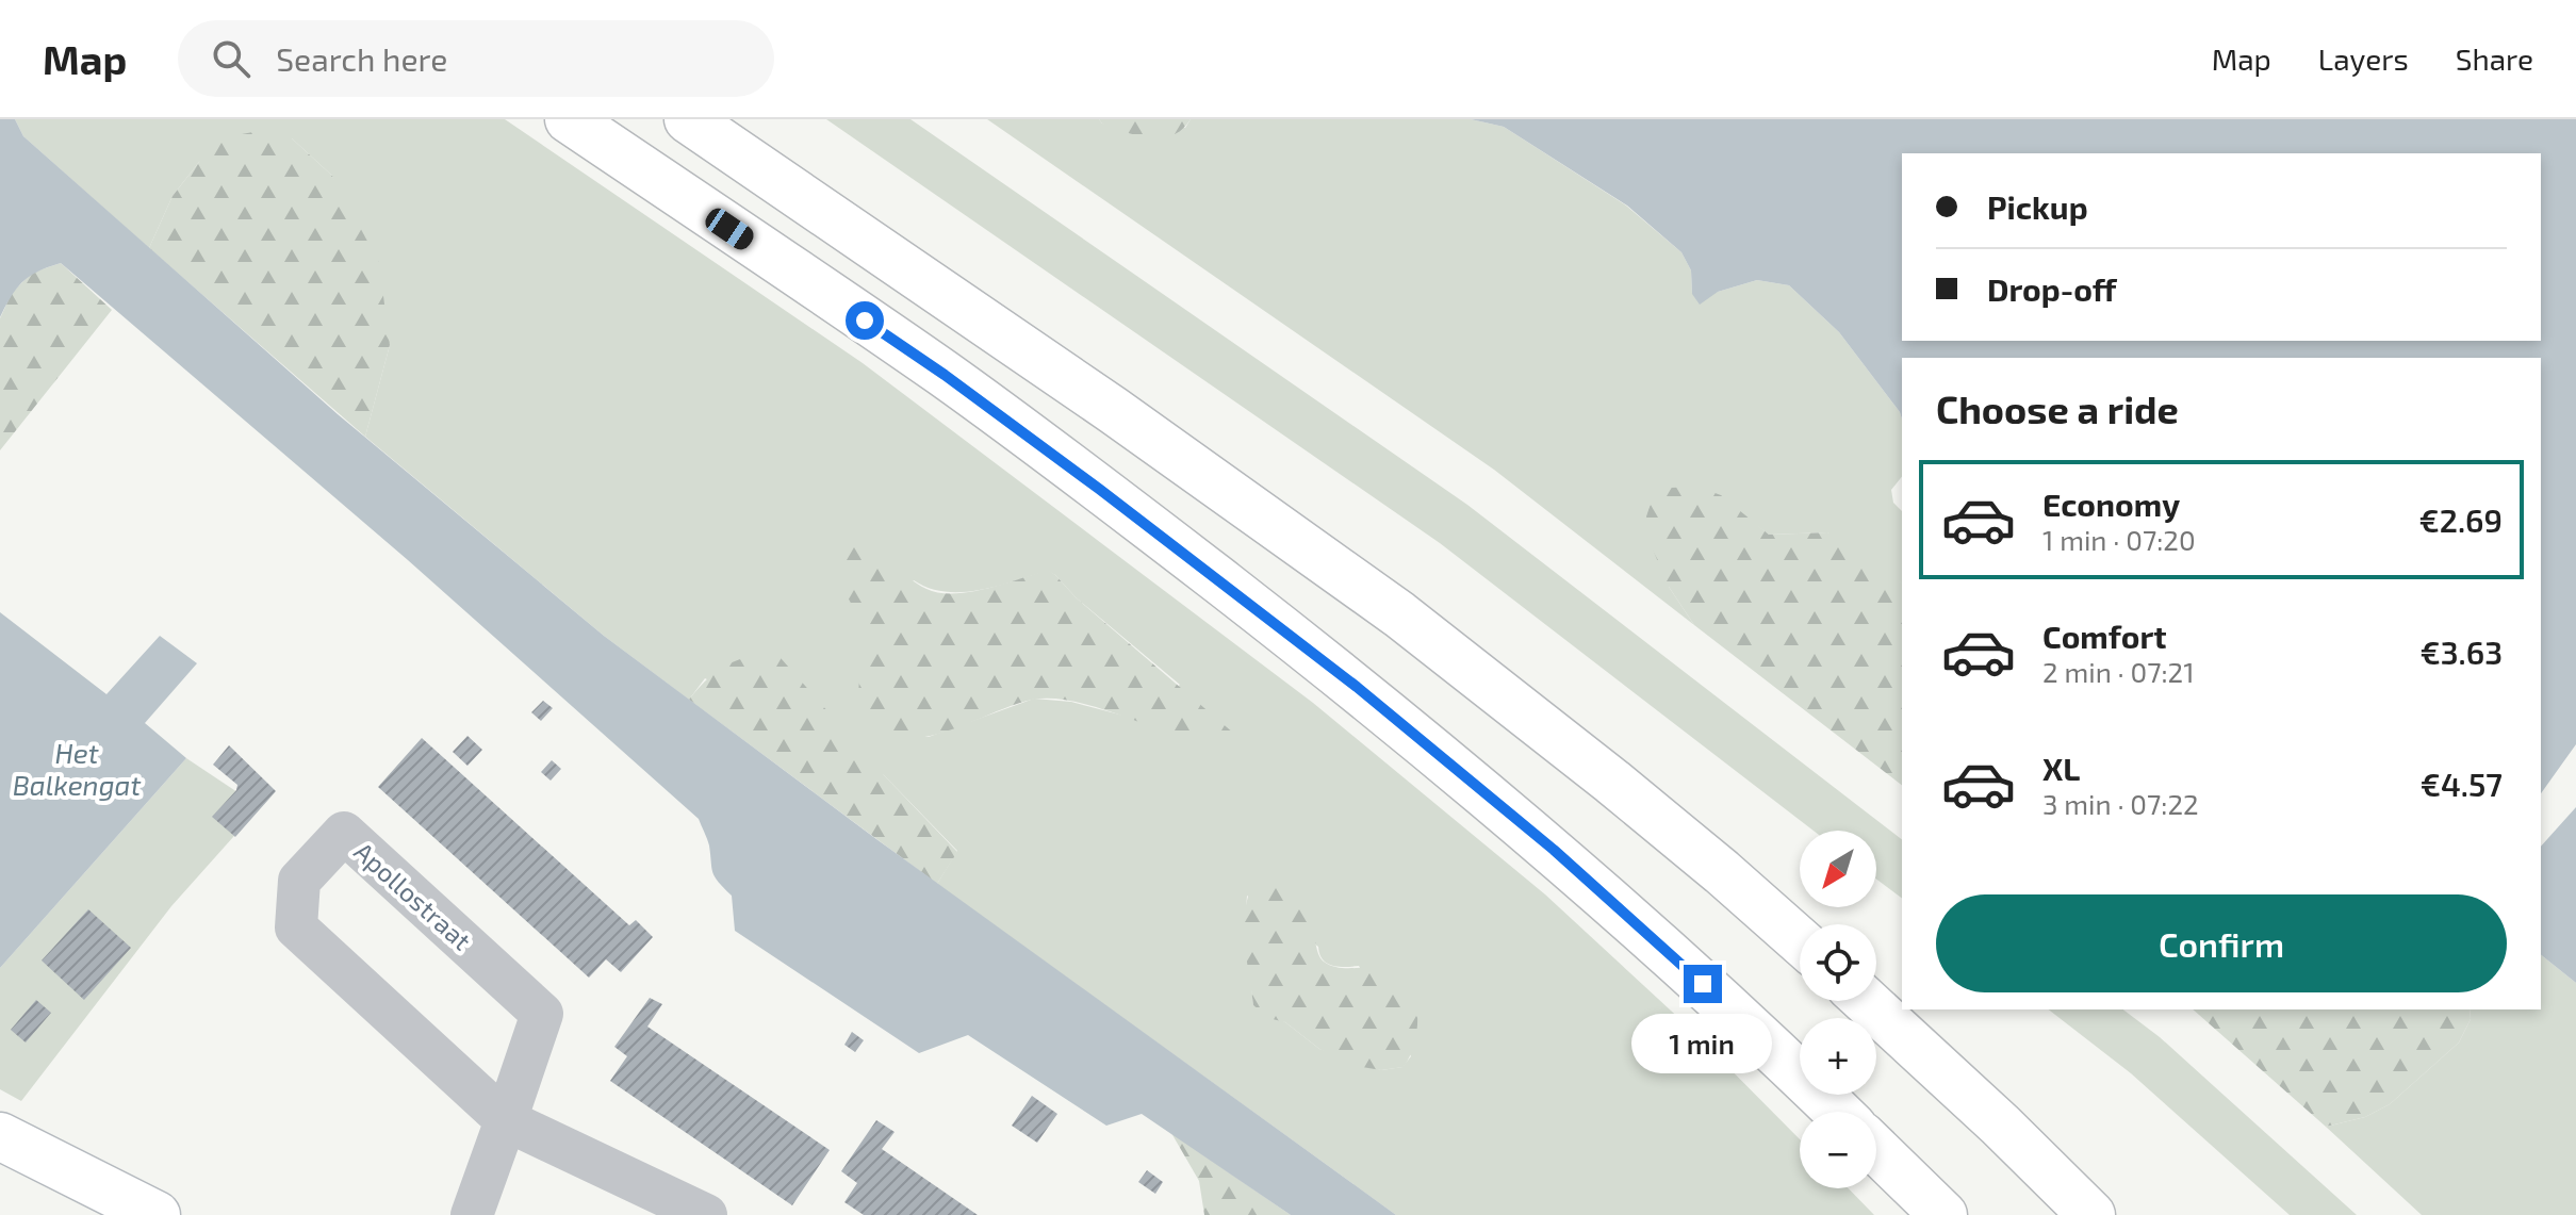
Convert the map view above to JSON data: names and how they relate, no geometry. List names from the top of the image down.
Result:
{
  "streets": {
    "street": ["Apollostraat"]
  },
  "water": ["Het Balkengat"],
  "north": "bottom left",
  "page": {
    "header": "Map",
    "search": "Search here",
    "nav": ["Map", "Layers", "Share"],
    "banner": ["Pickup", "Drop-off"],
    "heading": "Choose a ride",
    "list": [
      {
        "name": "Economy",
        "note": "1 min · 07:20",
        "value": "€2.69"
      },
      {
        "name": "Comfort",
        "note": "2 min · 07:21",
        "value": "€3.63"
      },
      {
        "name": "XL",
        "note": "3 min · 07:22",
        "value": "€4.57"
      }
    ],
    "map_buttons": ["+", "−"],
    "buttons": "Confirm",
    "bubble": "1 min"
  }
}
